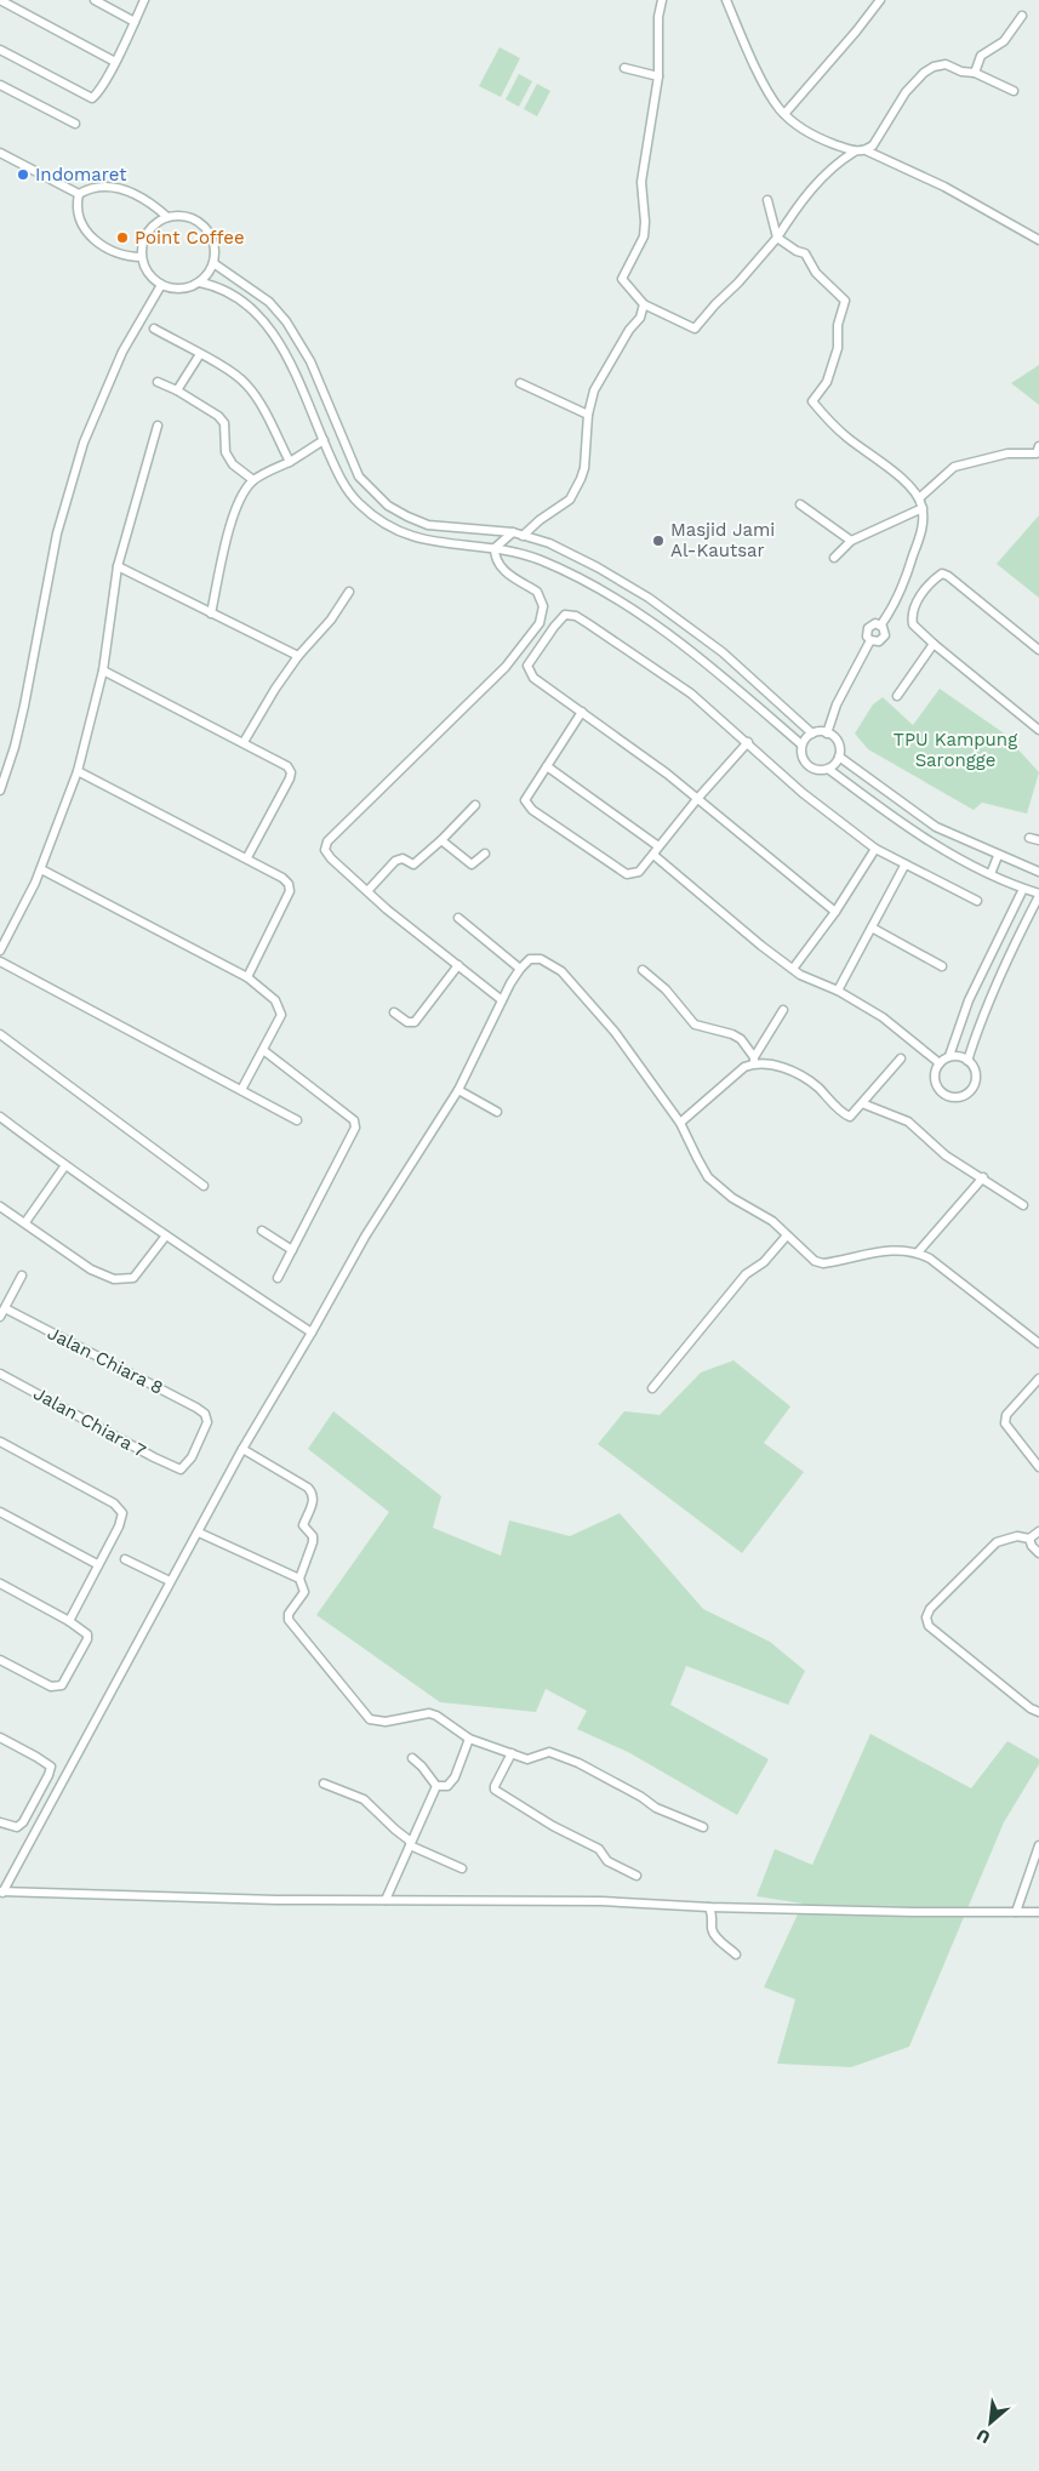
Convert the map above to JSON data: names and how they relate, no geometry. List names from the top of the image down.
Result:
{
  "streets": {
    "street": ["Jalan Chiara 8", "Jalan Chiara 7"]
  },
  "crossings": [
    ["Jalan Chiara 8", "Jalan Chiara 7"]
  ],
  "parks": ["TPU Kampung Sarongge"],
  "places": ["Indomaret", "Point Coffee", "Masjid Jami Al-Kautsar"],
  "north": "bottom left"
}
